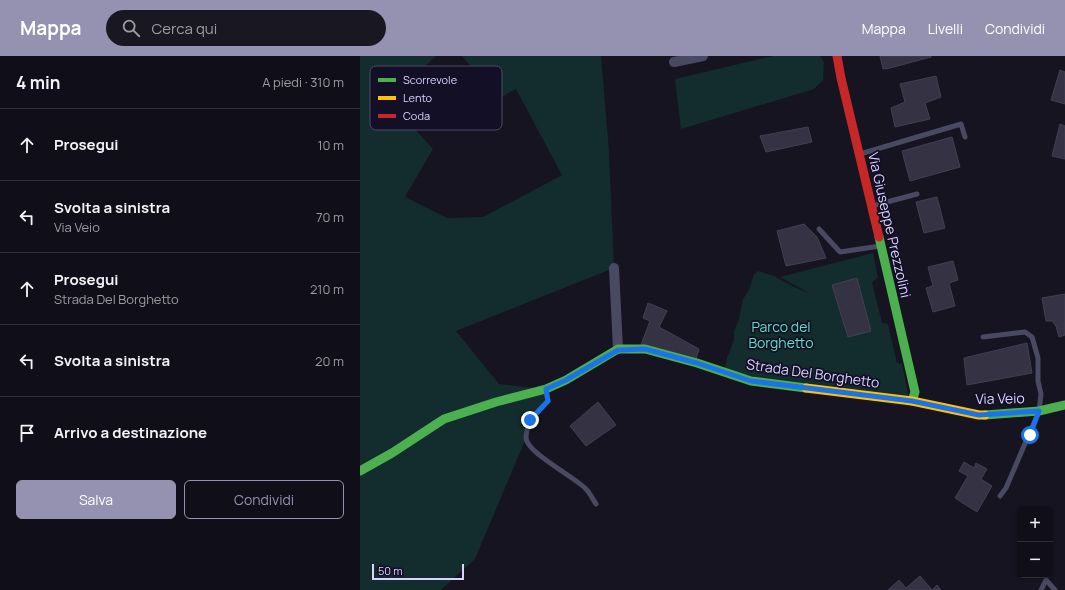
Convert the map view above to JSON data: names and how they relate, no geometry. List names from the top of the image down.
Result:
{
  "streets": {
    "street": ["Via Giuseppe Prezzolini", "Strada Del Borghetto", "Via Veio"]
  },
  "crossings": [
    ["Via Giuseppe Prezzolini", "Strada Del Borghetto"],
    ["Via Giuseppe Prezzolini", "Via Veio"],
    ["Strada Del Borghetto", "Via Veio"]
  ],
  "parks": ["Parco del Borghetto"],
  "legend": ["Scorrevole", "Lento", "Coda"],
  "scale_bar": "50 m",
  "page": {
    "header": "Mappa",
    "search": "Cerca qui",
    "nav": ["Mappa", "Livelli", "Condividi"],
    "heading": ["4 min", "A piedi · 310 m"],
    "list": [
      ["Prosegui", "10 m"],
      ["Svolta a sinistra", "Via Veio", "70 m"],
      ["Prosegui", "Strada Del Borghetto", "210 m"],
      ["Svolta a sinistra", "20 m"],
      "Arrivo a destinazione"
    ],
    "buttons": ["Salva", "Condividi"],
    "map_buttons": ["+", "−"],
    "scale": "50 m"
  }
}
